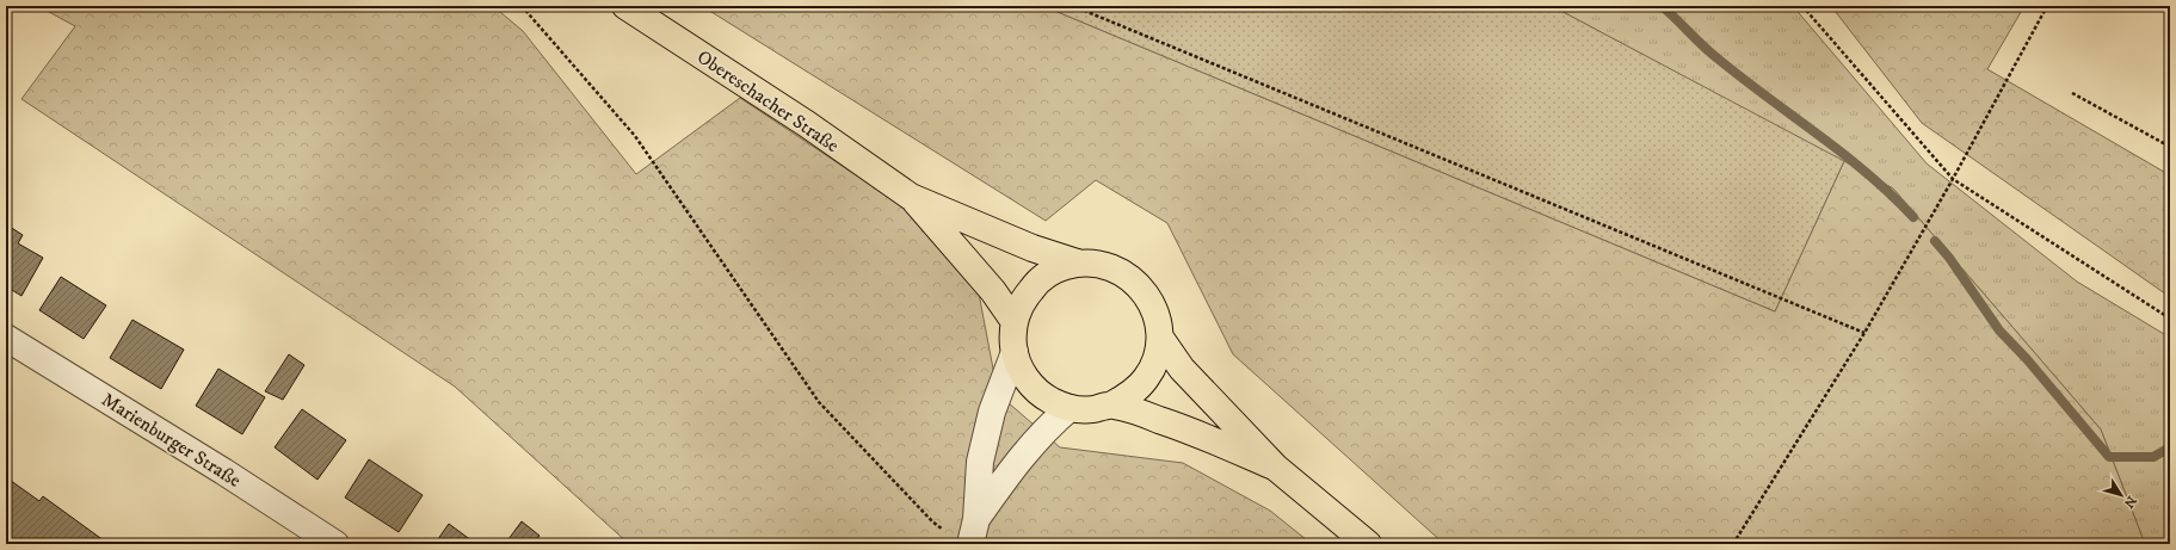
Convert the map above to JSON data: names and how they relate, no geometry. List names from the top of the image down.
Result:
{
  "streets": {
    "main road": ["Obereschacher Straße"],
    "street": ["Marienburger Straße"]
  },
  "north": "bottom right"
}
